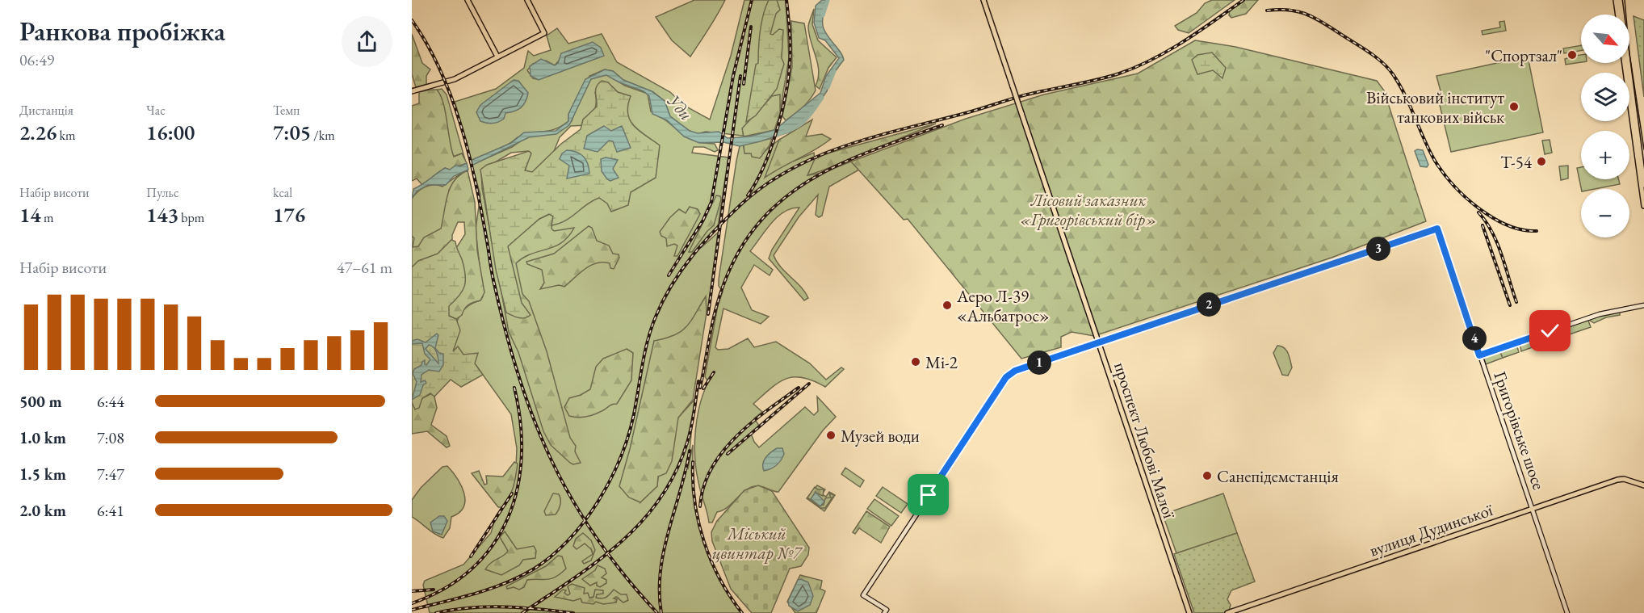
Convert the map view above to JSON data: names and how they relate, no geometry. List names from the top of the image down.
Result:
{
  "streets": {
    "main road": ["проспект Любові Малої", "вулиця Дудинської"],
    "street": ["Григорівське шосе"]
  },
  "crossings": [
    ["Григорівське шосе", "проспект Любові Малої"],
    ["Григорівське шосе", "вулиця Дудинської"]
  ],
  "water": ["Уди"],
  "parks": ["Лісовий заказник «Григорівський бір»", "Міський цвинтар №7"],
  "places": [
    "\"Спортзал\"",
    "Військовий інститут танкових військ",
    "Т-54",
    "Аеро Л-39 «Альбатрос»",
    "Мі-2",
    "Музей води",
    "Санепідемстанція"
  ],
  "north": "bottom right",
  "page": {
    "heading": ["Ранкова пробіжка", "06:49"],
    "map_buttons": ["+", "−"],
    "stats": [
      ["Дистанція", "2.26 km"],
      ["Час", "16:00"],
      ["Темп", "7:05 /km"],
      ["Набір висоти", "14 m"],
      ["Пульс", "143 bpm"],
      ["kcal", "176"]
    ],
    "pins": [
      "3",
      "2",
      "4",
      "1"
    ],
    "chart": ["Набір висоти", "47–61 m"],
    "list": [
      {
        "name": "500 m",
        "note": "6:44"
      },
      {
        "name": "1.0 km",
        "note": "7:08"
      },
      {
        "name": "1.5 km",
        "note": "7:47"
      },
      {
        "name": "2.0 km",
        "note": "6:41"
      }
    ]
  }
}
